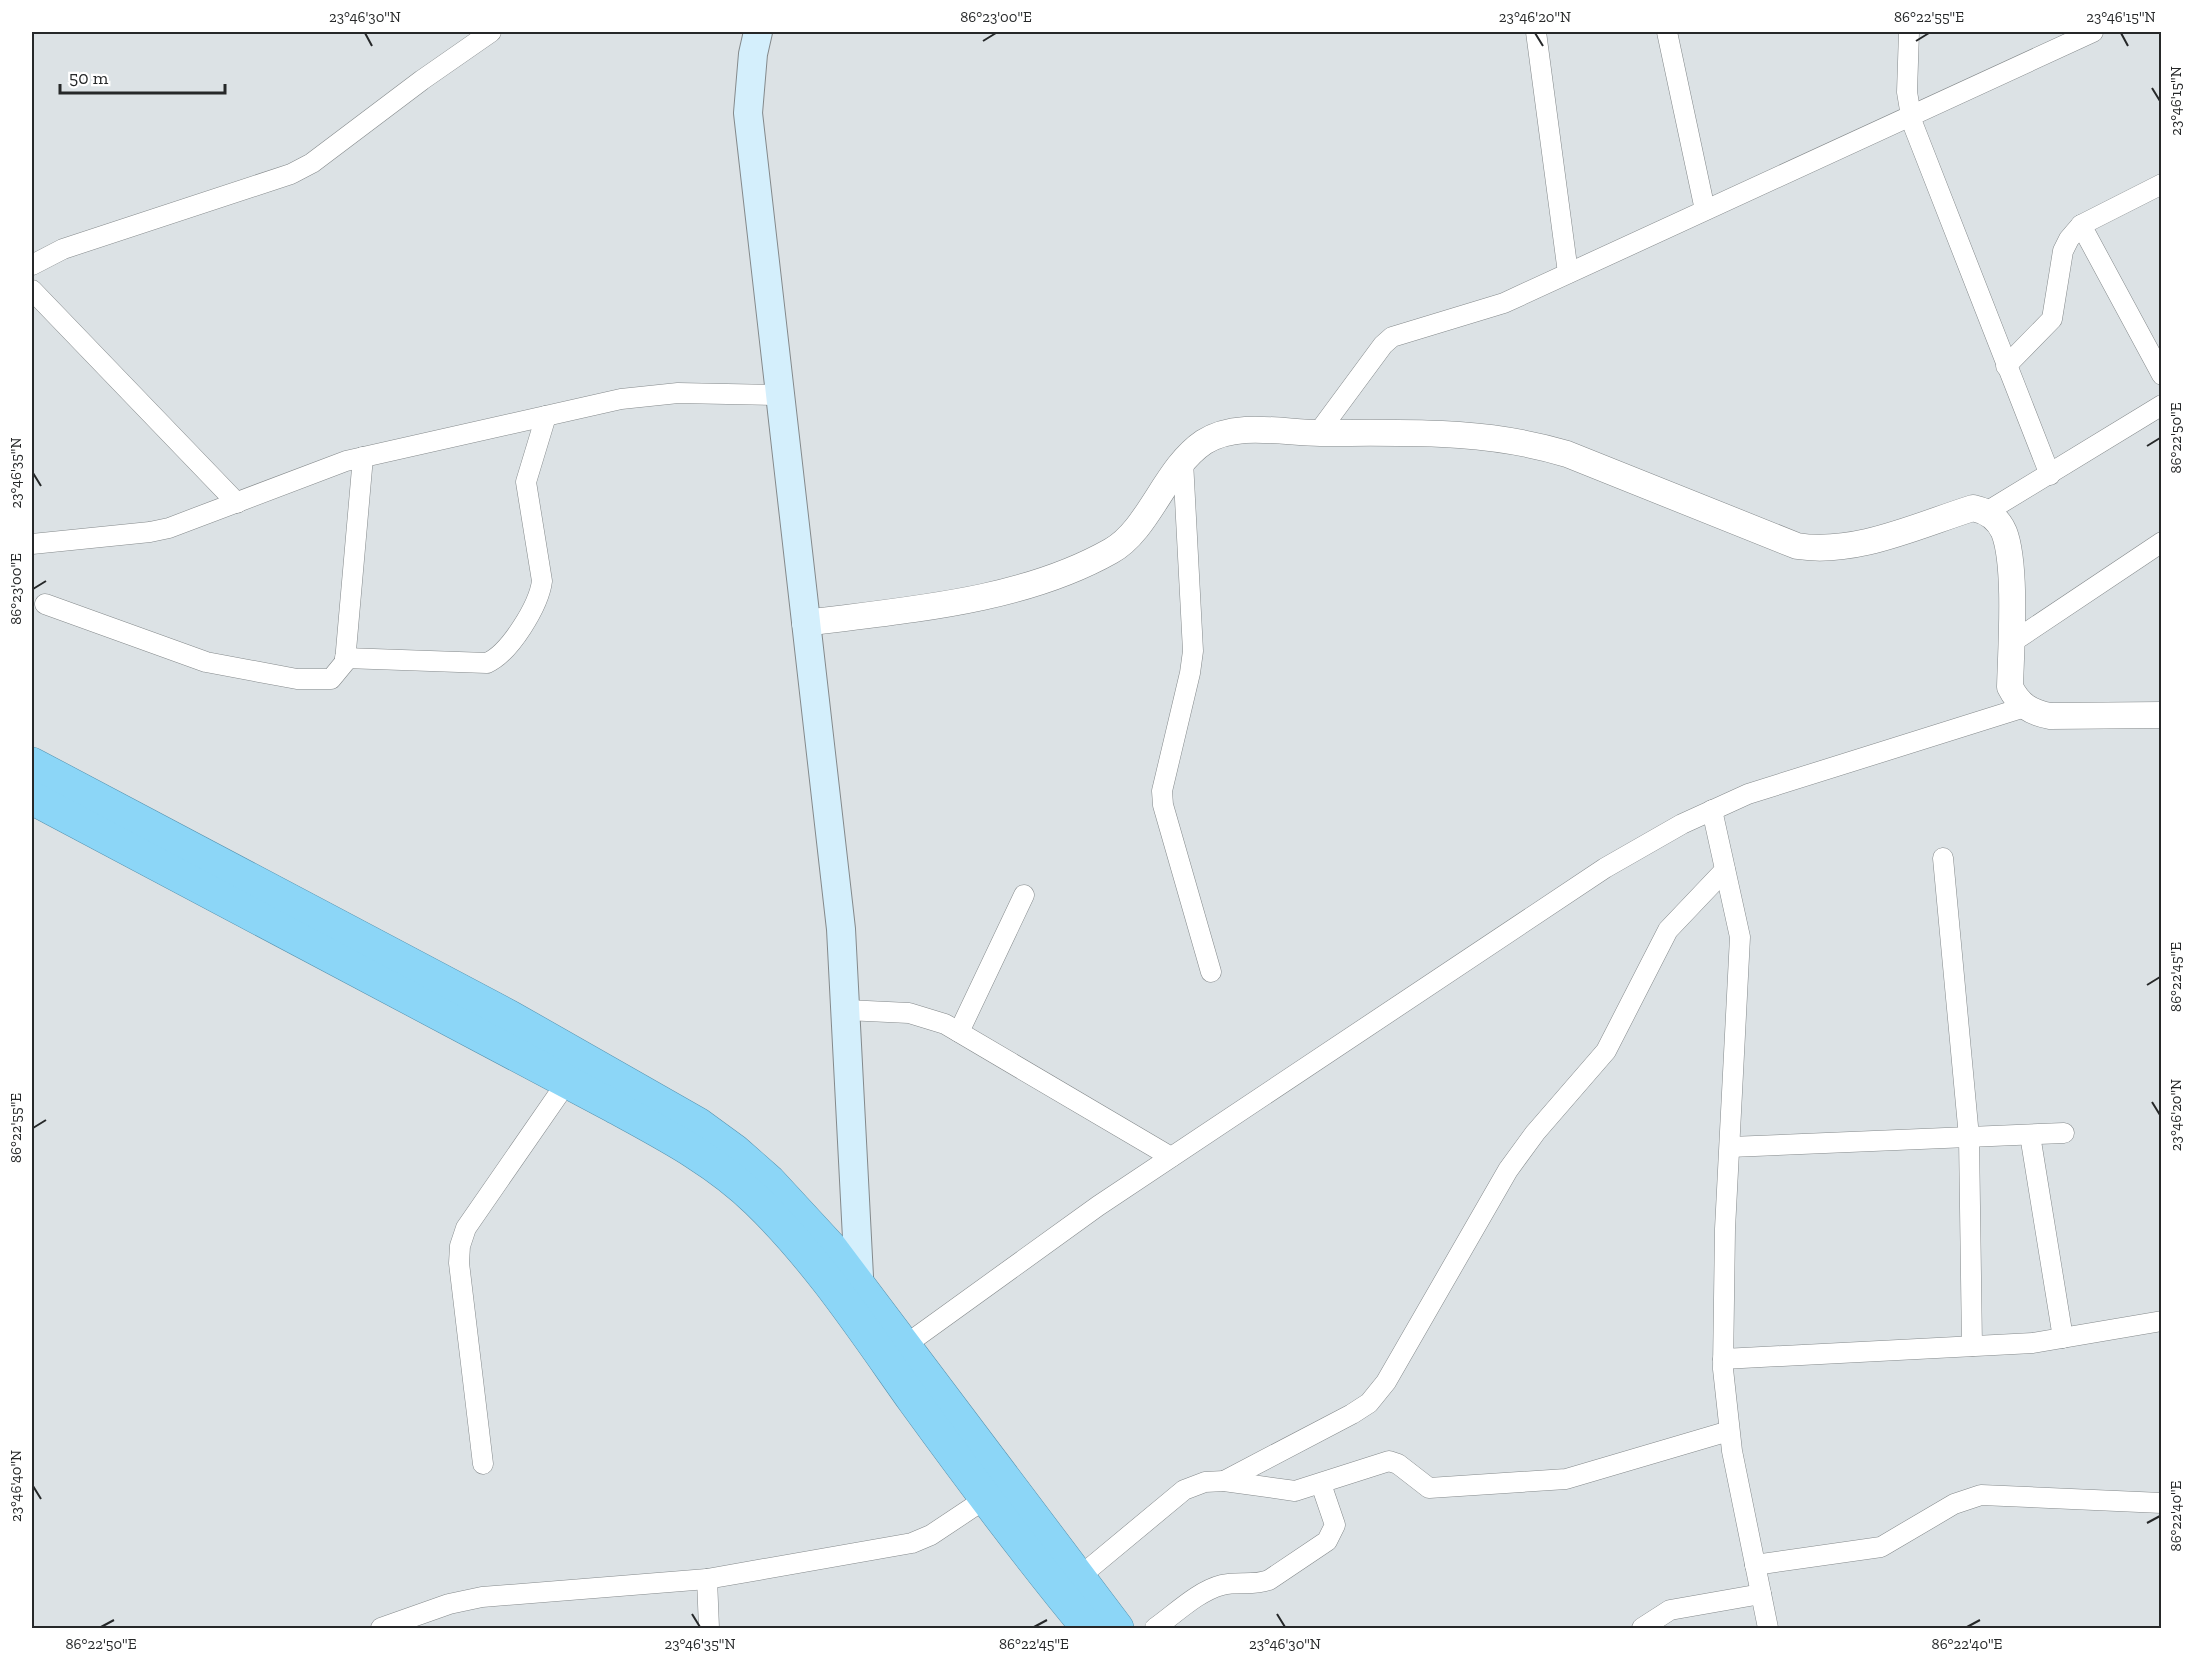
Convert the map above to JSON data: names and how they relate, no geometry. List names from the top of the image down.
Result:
{
  "scale_bar": "50 m",
  "coordinates": [
    "23°46'30\"N",
    "86°23'00\"E",
    "23°46'20\"N",
    "86°22'55\"E",
    "23°46'15\"N",
    "86°22'50\"E",
    "23°46'35\"N",
    "86°22'45\"E",
    "23°46'40\"N",
    "86°22'40\"E"
  ]
}
